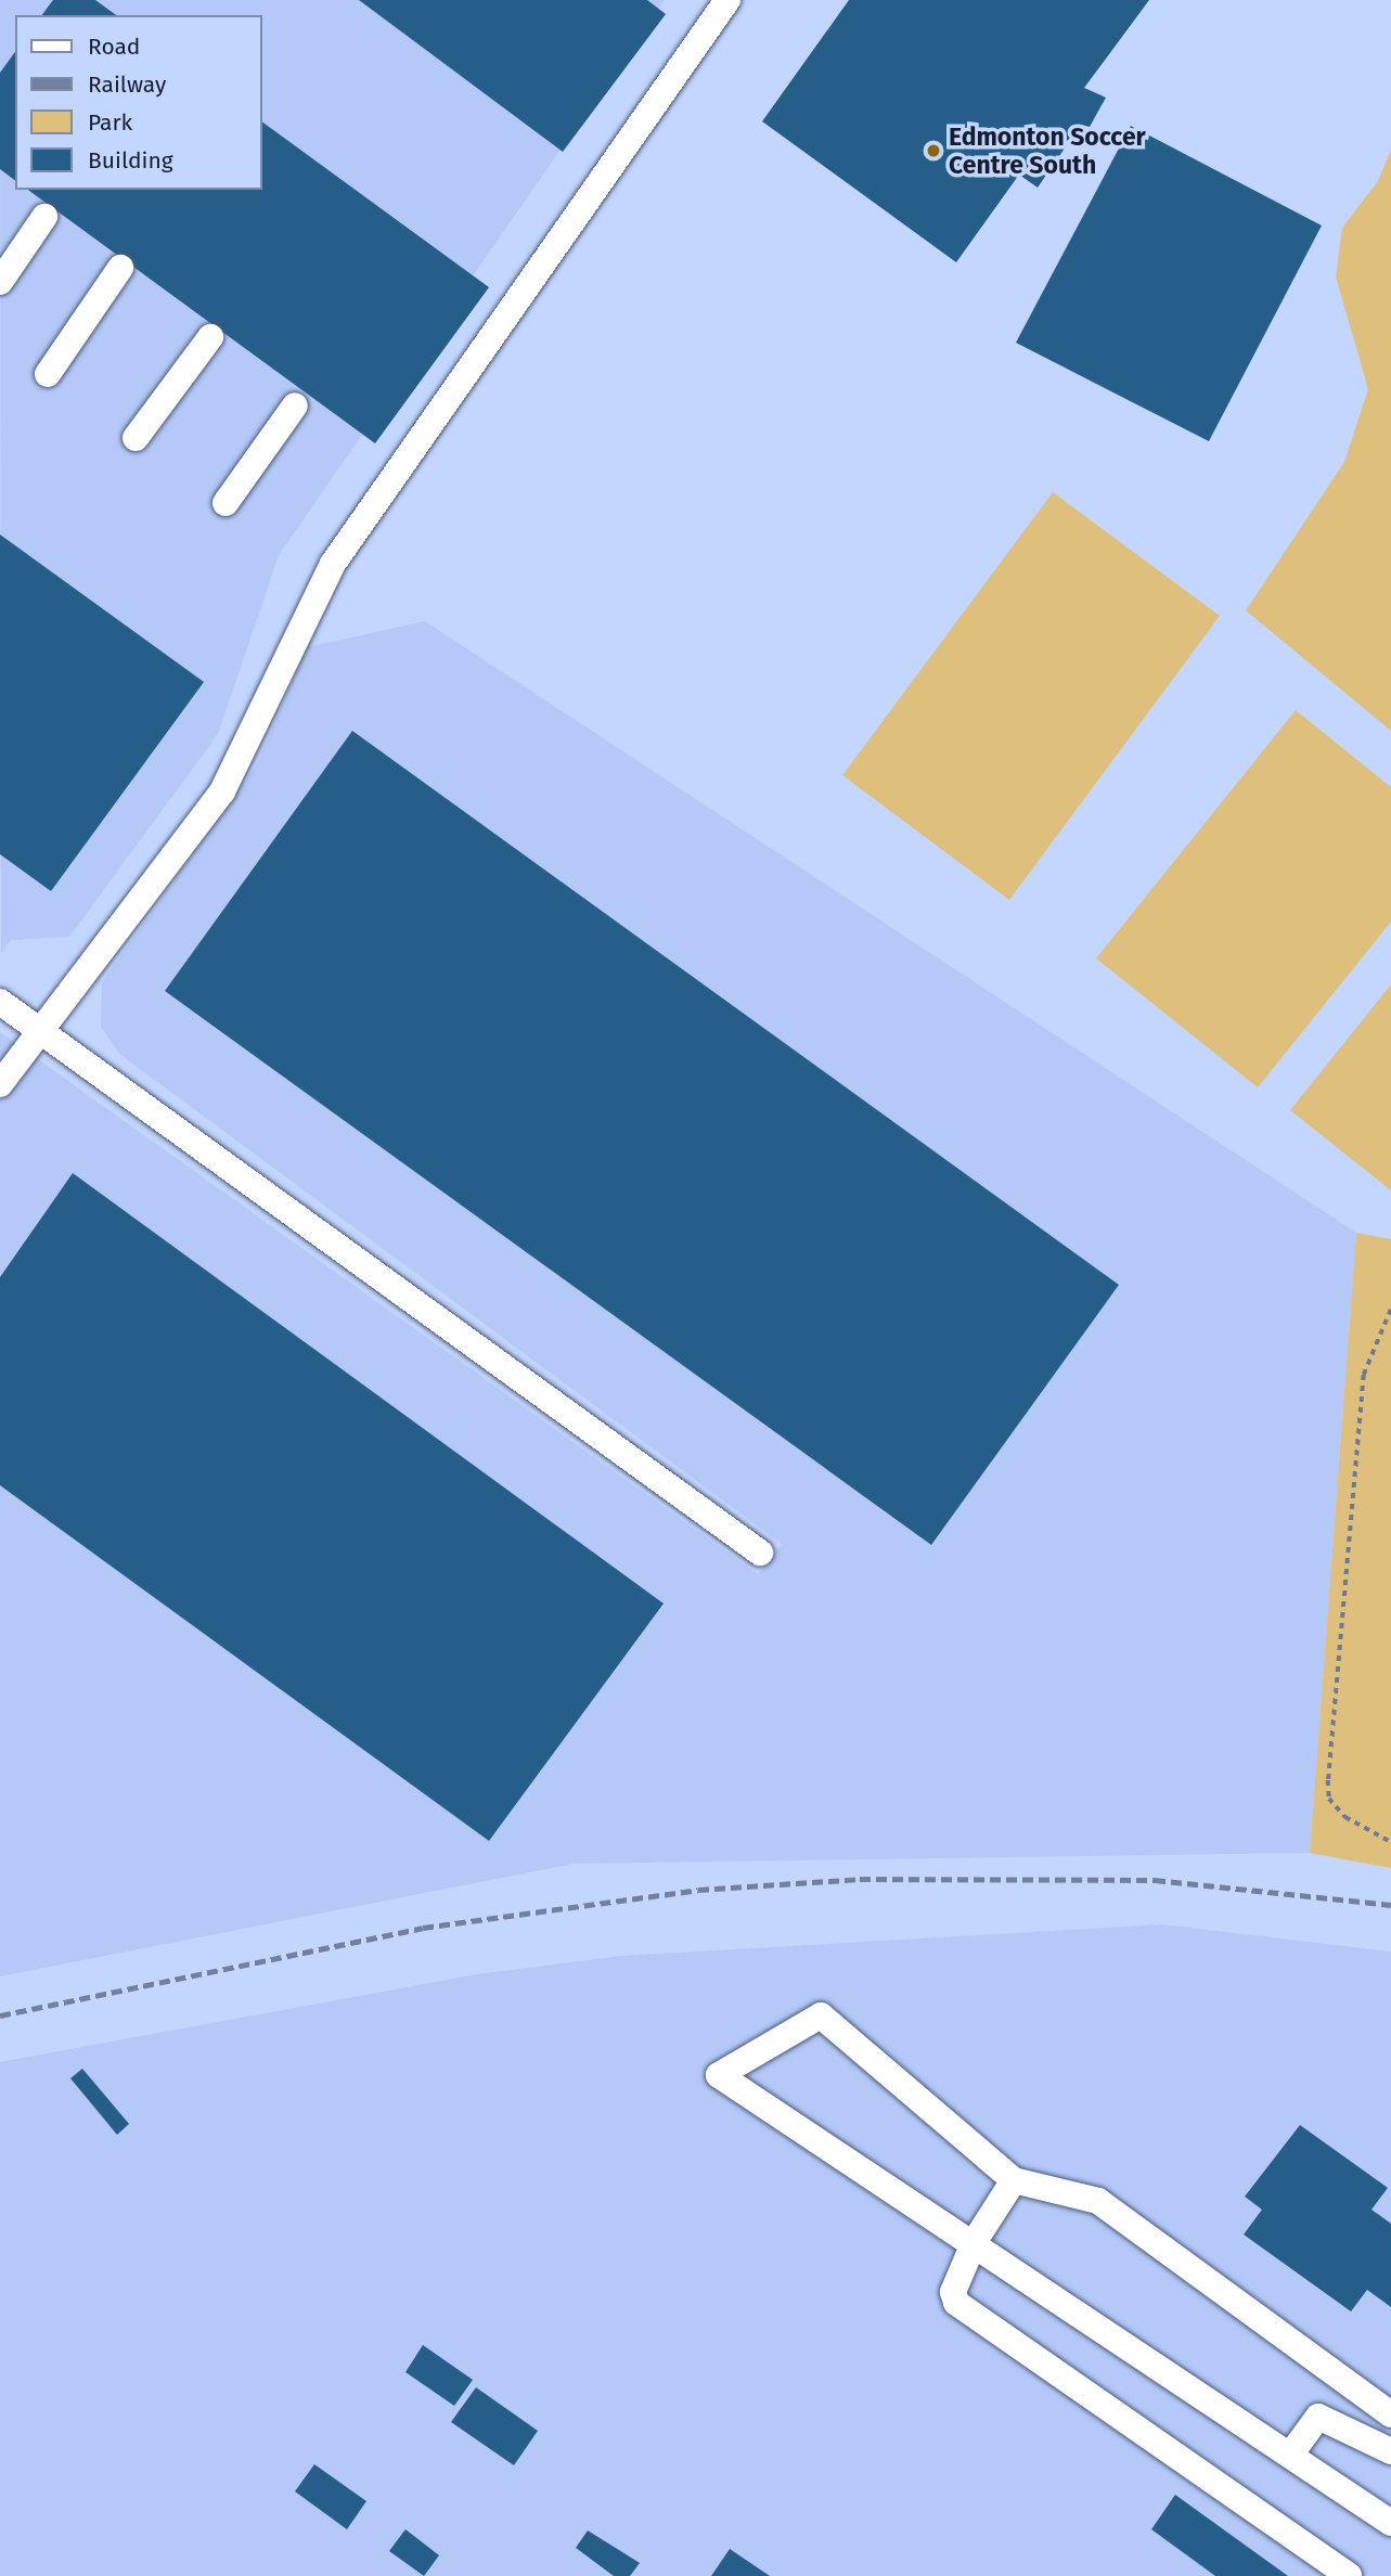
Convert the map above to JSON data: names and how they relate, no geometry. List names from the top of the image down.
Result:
{
  "places": ["Edmonton Soccer Centre South"],
  "legend": [
    "Road",
    "Railway",
    "Park",
    "Building"
  ]
}
